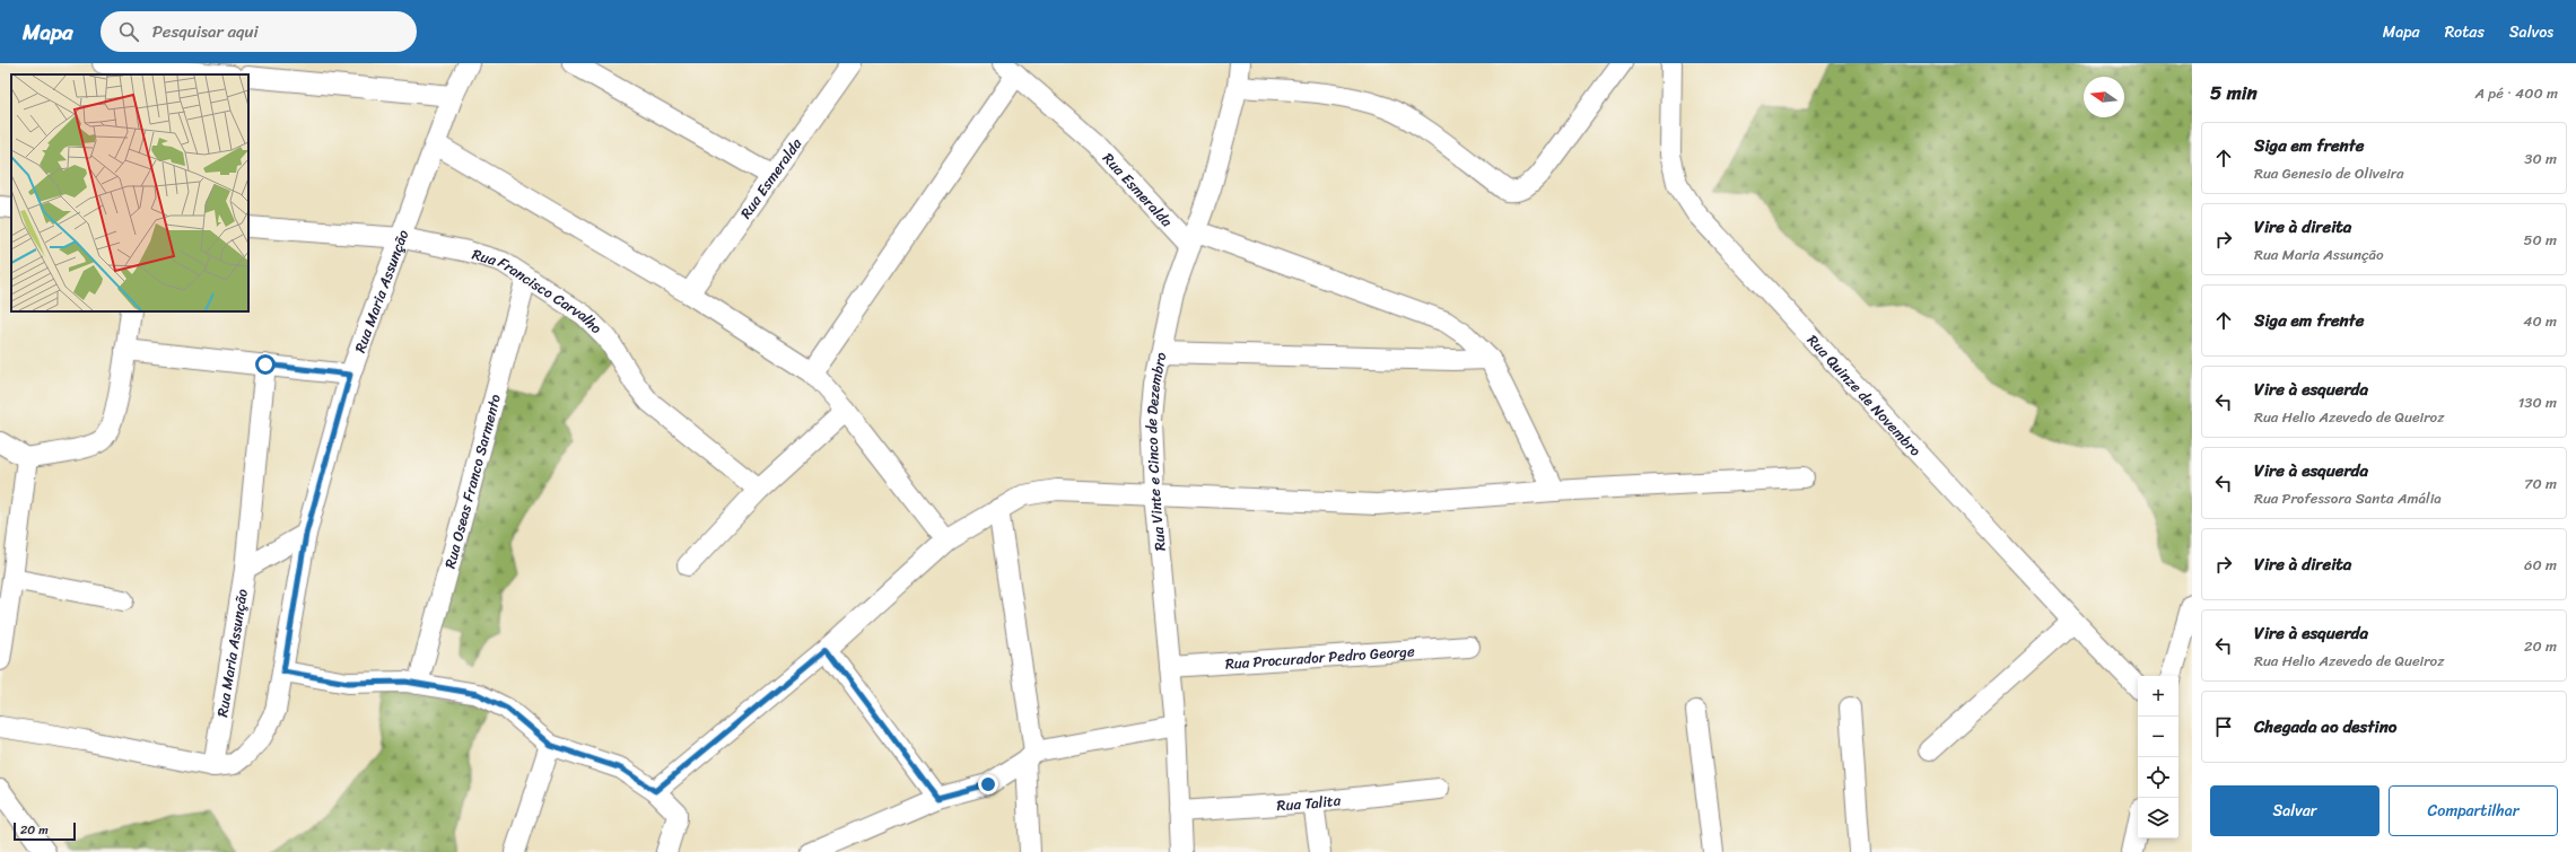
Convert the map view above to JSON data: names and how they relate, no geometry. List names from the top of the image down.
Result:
{
  "streets": {
    "street": [
      "Rua Esmeralda",
      "Rua Maria Assunção",
      "Rua Francisco Carvalho",
      "Rua Quinze de Novembro",
      "Rua Vinte e Cinco de Dezembro",
      "Rua Oseas Franco Sarmento",
      "Rua Procurador Pedro George",
      "Rua Talita"
    ]
  },
  "crossings": [
    ["Rua Esmeralda", "Rua Vinte e Cinco de Dezembro"],
    ["Rua Maria Assunção", "Rua Francisco Carvalho"],
    ["Rua Francisco Carvalho", "Rua Oseas Franco Sarmento"],
    ["Rua Vinte e Cinco de Dezembro", "Rua Procurador Pedro George"],
    ["Rua Vinte e Cinco de Dezembro", "Rua Talita"]
  ],
  "scale_bar": "20 m",
  "north": "left",
  "page": {
    "header": "Mapa",
    "search": "Pesquisar aqui",
    "nav": ["Mapa", "Rotas", "Salvos"],
    "heading": ["5 min", "A pé · 400 m"],
    "list": [
      ["Siga em frente", "Rua Genesio de Oliveira", "30 m"],
      ["Vire à direita", "Rua Maria Assunção", "50 m"],
      ["Siga em frente", "40 m"],
      ["Vire à esquerda", "Rua Helio Azevedo de Queiroz", "130 m"],
      ["Vire à esquerda", "Rua Professora Santa Amália", "70 m"],
      ["Vire à direita", "60 m"],
      ["Vire à esquerda", "Rua Helio Azevedo de Queiroz", "20 m"],
      "Chegada ao destino"
    ],
    "map_buttons": ["+", "−"],
    "buttons": ["Salvar", "Compartilhar"],
    "scale": "20 m"
  }
}
